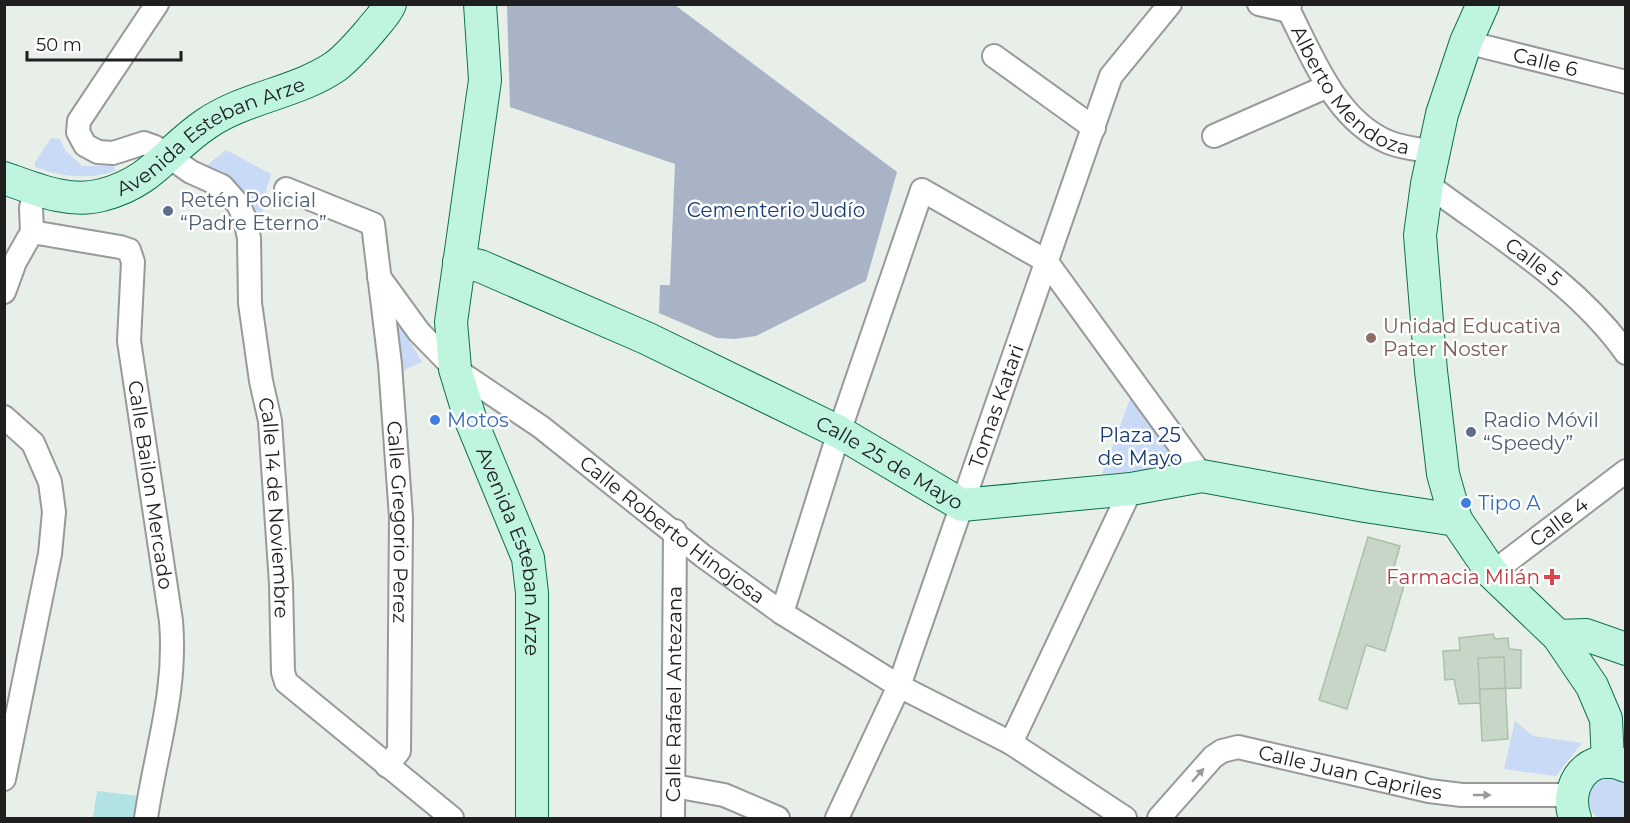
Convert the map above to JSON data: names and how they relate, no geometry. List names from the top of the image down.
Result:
{
  "streets": {
    "main road": ["Avenida Esteban Arze", "Calle 25 de Mayo"],
    "street": [
      "Calle 6",
      "Alberto Mendoza",
      "Calle 5",
      "Tomas Katari",
      "Calle Bailon Mercado",
      "Calle 14 de Noviembre",
      "Calle 4",
      "Calle Gregorio Perez",
      "Calle Roberto Hinojosa",
      "Calle Rafael Antezana",
      "Calle Juan Capriles"
    ]
  },
  "crossings": [
    ["Avenida Esteban Arze", "Calle 25 de Mayo"],
    ["Avenida Esteban Arze", "Calle 14 de Noviembre"],
    ["Avenida Esteban Arze", "Calle Roberto Hinojosa"],
    ["Tomas Katari", "Calle 25 de Mayo"],
    ["Tomas Katari", "Calle Roberto Hinojosa"],
    ["Calle 14 de Noviembre", "Calle Gregorio Perez"],
    ["Calle Gregorio Perez", "Calle Roberto Hinojosa"],
    ["Calle Roberto Hinojosa", "Calle Rafael Antezana"]
  ],
  "one_way": ["Calle Juan Capriles"],
  "parks": ["Cementerio Judío", "Plaza 25 de Mayo"],
  "places": {
    "other": [
      "Retén Policial “Padre Eterno”",
      "Unidad Educativa Pater Noster",
      "Motos",
      "Radio Móvil “Speedy”",
      "Tipo A"
    ],
    "health": ["Farmacia Milán"]
  },
  "scale_bar": "50 m"
}
